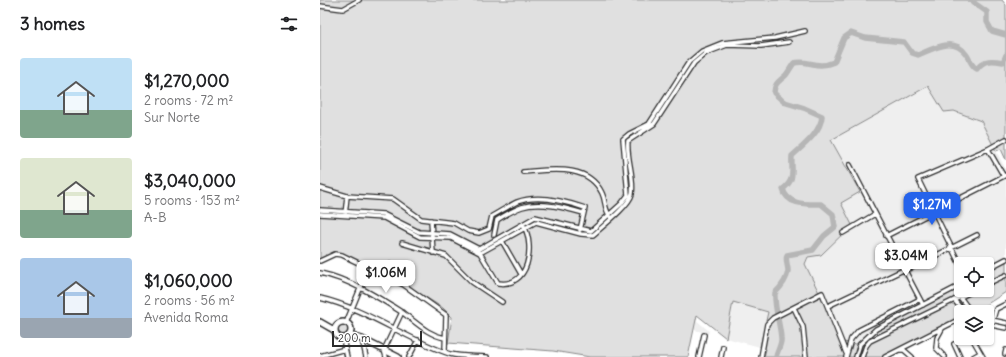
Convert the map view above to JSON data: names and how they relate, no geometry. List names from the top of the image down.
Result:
{
  "scale_bar": "200 m",
  "page": {
    "heading": "3 homes",
    "list": [
      {
        "name": "$1,270,000",
        "note": "2 rooms · 72 m² · Sur Norte"
      },
      {
        "name": "$3,040,000",
        "note": "5 rooms · 153 m² · A-B"
      },
      {
        "name": "$1,060,000",
        "note": "2 rooms · 56 m² · Avenida Roma"
      }
    ],
    "price": ["$1.27M", "$3.04M", "$1.06M"],
    "scale": "200 m"
  }
}
